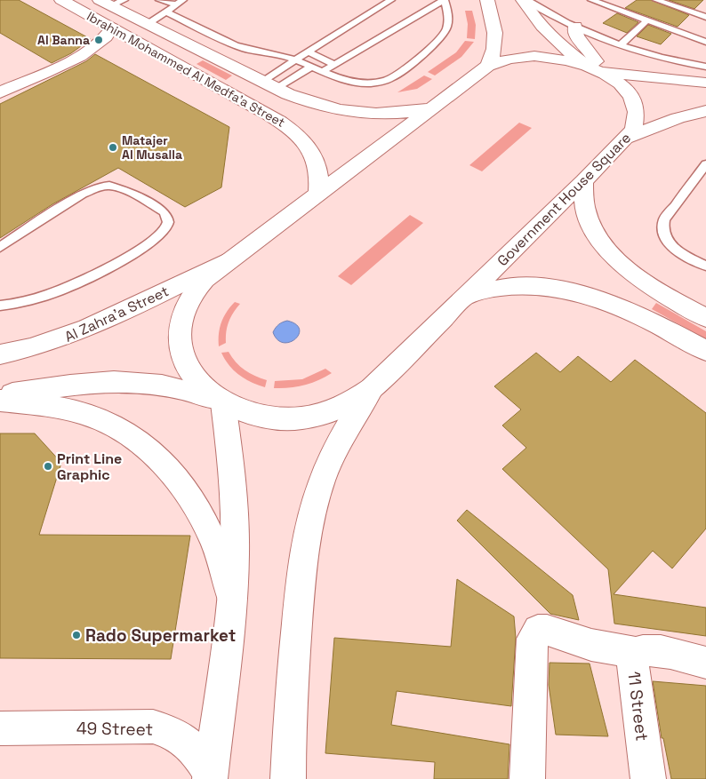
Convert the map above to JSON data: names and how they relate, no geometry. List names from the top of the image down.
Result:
{
  "streets": {
    "main road": [
      "Ibrahim Mohammed Al Medfa'a Street",
      "Government House Square",
      "Al Zahra'a Street",
      "11 Street",
      "49 Street"
    ]
  },
  "crossings": [
    ["Ibrahim Mohammed Al Medfa'a Street", "Government House Square"],
    ["Government House Square", "Al Zahra'a Street"]
  ],
  "places": [
    "Al Banna",
    "Matajer Al Musalla",
    "Print Line Graphic",
    "Rado Supermarket"
  ]
}
